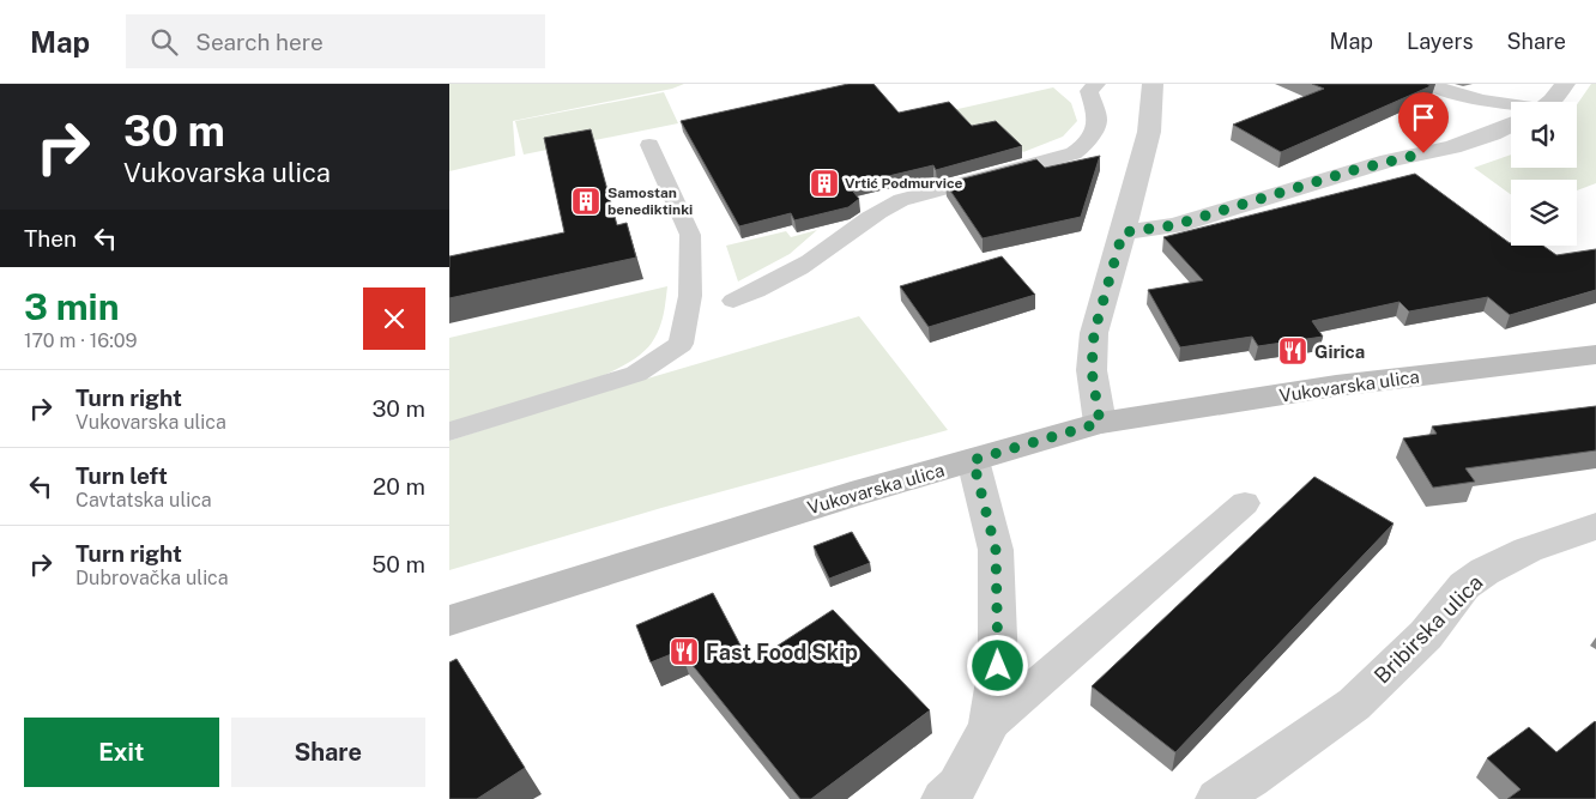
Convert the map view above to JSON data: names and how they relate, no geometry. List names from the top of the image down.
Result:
{
  "streets": {
    "main road": ["Vukovarska ulica"],
    "street": ["Bribirska ulica"]
  },
  "places": {
    "building": ["Vrtić Podmurvice", "Samostan benediktinki"],
    "restaurant": ["Girica", "Fast Food Skip"]
  },
  "page": {
    "header": "Map",
    "search": "Search here",
    "nav": ["Map", "Layers", "Share"],
    "turn": ["30 m", "Vukovarska ulica"],
    "then": "Then",
    "heading": ["3 min", "170 m · 16:09"],
    "list": [
      {
        "name": "Turn right",
        "note": "Vukovarska ulica",
        "value": "30 m"
      },
      {
        "name": "Turn left",
        "note": "Cavtatska ulica",
        "value": "20 m"
      },
      {
        "name": "Turn right",
        "note": "Dubrovačka ulica",
        "value": "50 m"
      }
    ],
    "buttons": ["Exit", "Share"]
  }
}
